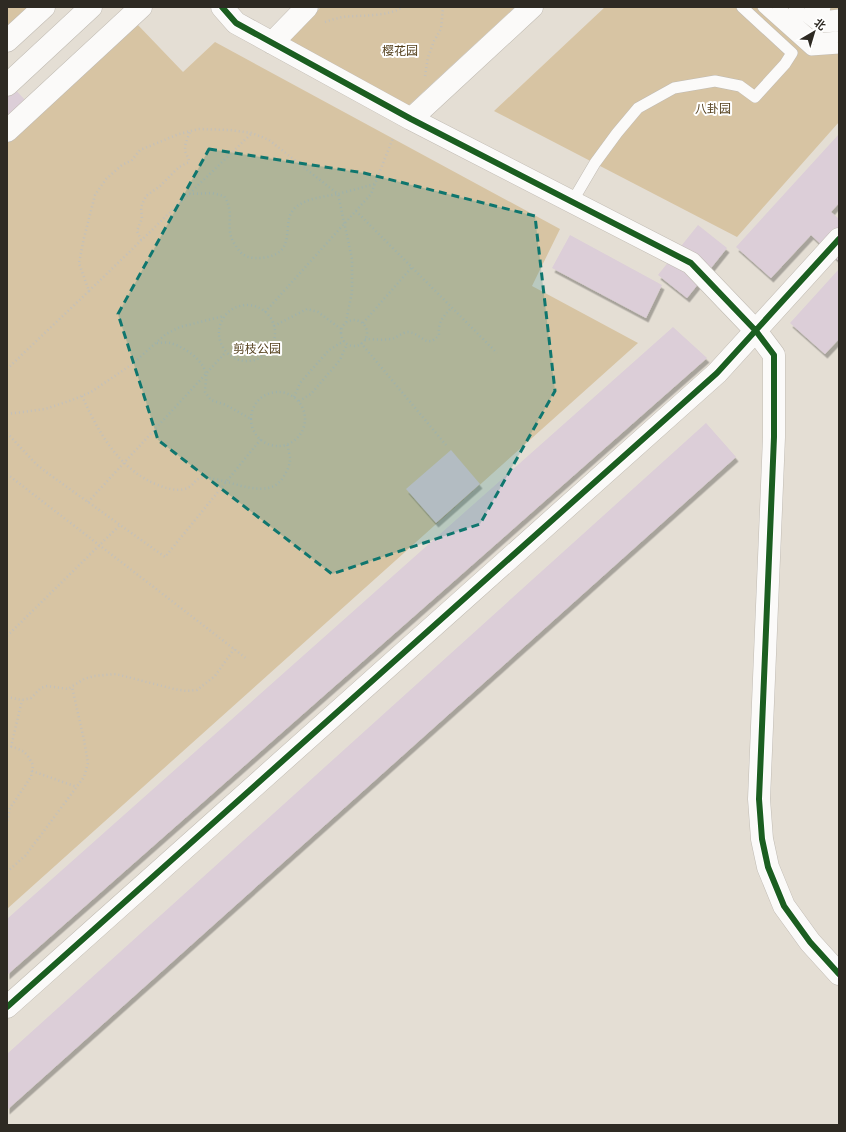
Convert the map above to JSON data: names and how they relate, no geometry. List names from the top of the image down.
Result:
{
  "parks": ["樱花园", "八卦园", "剪枝公园"],
  "north": "top right"
}
